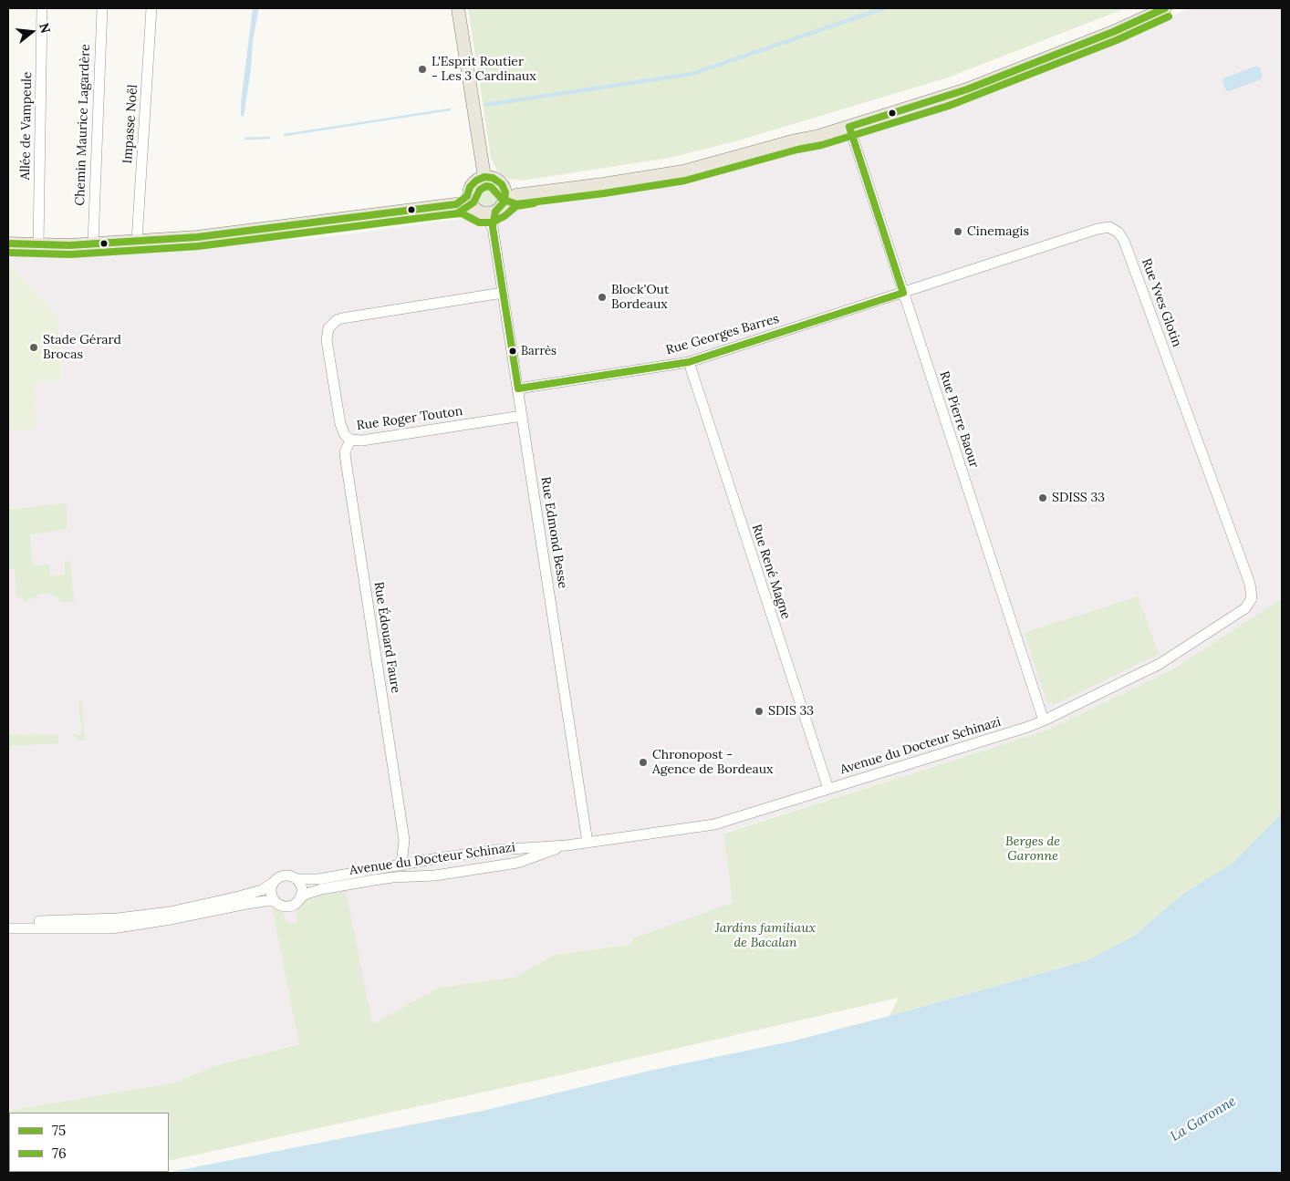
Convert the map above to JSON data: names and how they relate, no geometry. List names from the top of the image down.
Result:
{
  "streets": {
    "street": [
      "Impasse Noël",
      "Chemin Maurice Lagardère",
      "Allée de Vampeule",
      "Rue Yves Glotin",
      "Rue Georges Barres",
      "Rue Roger Touton",
      "Rue Pierre Baour",
      "Rue Edmond Besse",
      "Rue René Magne",
      "Rue Édouard Faure",
      "Avenue du Docteur Schinazi"
    ]
  },
  "crossings": [
    ["Rue Yves Glotin", "Rue Georges Barres"],
    ["Rue Yves Glotin", "Rue Pierre Baour"],
    ["Rue Yves Glotin", "Avenue du Docteur Schinazi"],
    ["Rue Georges Barres", "Rue Pierre Baour"],
    ["Rue Georges Barres", "Rue Edmond Besse"],
    ["Rue Georges Barres", "Rue René Magne"],
    ["Rue Roger Touton", "Rue Edmond Besse"],
    ["Rue Roger Touton", "Rue Édouard Faure"],
    ["Rue Pierre Baour", "Avenue du Docteur Schinazi"],
    ["Rue Edmond Besse", "Avenue du Docteur Schinazi"],
    ["Rue René Magne", "Avenue du Docteur Schinazi"],
    ["Rue Édouard Faure", "Avenue du Docteur Schinazi"]
  ],
  "water": ["La Garonne"],
  "parks": ["Berges de Garonne", "Jardins familiaux de Bacalan"],
  "places": [
    "L'Esprit Routier - Les 3 Cardinaux",
    "Cinemagis",
    "Block'Out Bordeaux",
    "Stade Gérard Brocas",
    "Barrès",
    "SDISS 33",
    "SDIS 33",
    "Chronopost - Agence de Bordeaux"
  ],
  "lines": ["transit line 75", "transit line 76"],
  "legend": ["75", "76"],
  "north": "right"
}
